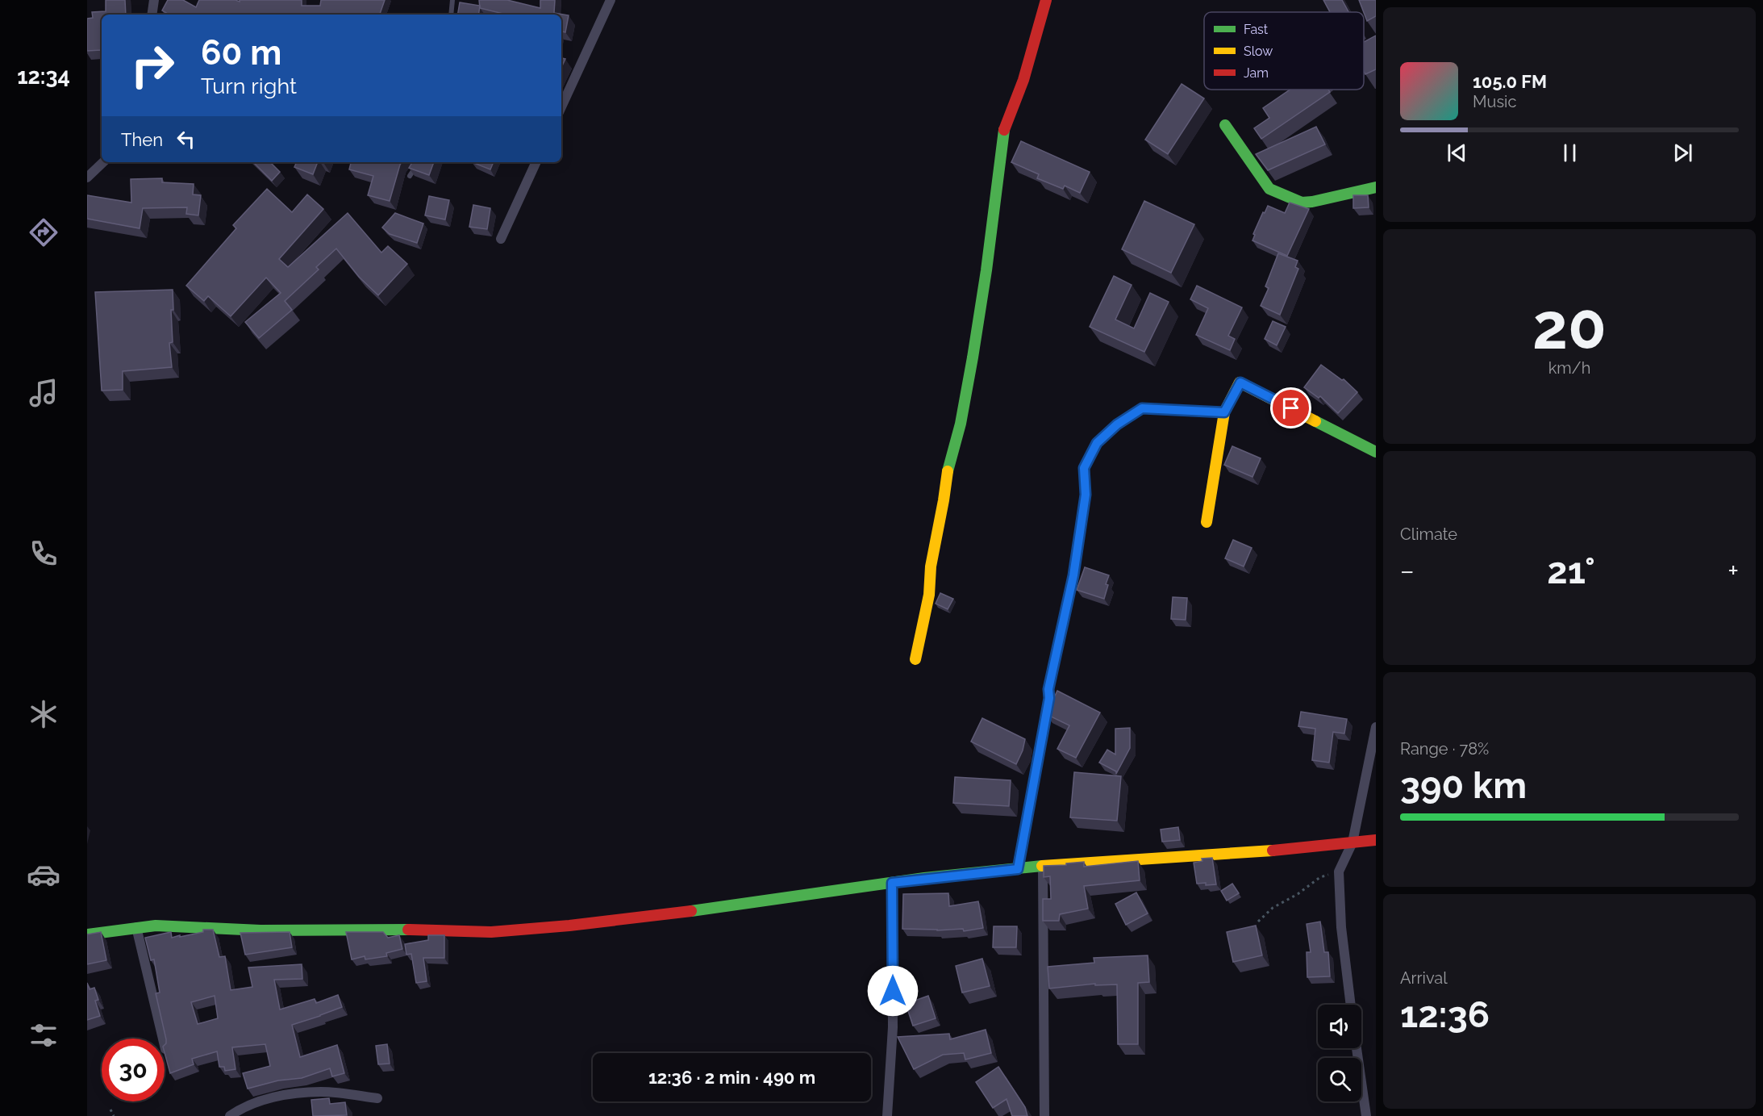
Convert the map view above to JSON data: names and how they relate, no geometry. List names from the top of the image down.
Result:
{
  "legend": ["Fast", "Slow", "Jam"],
  "page": {
    "tabs": "12:34",
    "turn": ["60 m", "Turn right"],
    "song": ["105.0 FM", "Music"],
    "then": "Then",
    "tile": [
      ["20", "km/h"],
      "Climate",
      ["Range · 78%", "390 km"],
      ["Arrival", "12:36"]
    ],
    "heat": ["−", "21°", "+"],
    "limit": "30",
    "trip": "12:36 · 2 min · 490 m"
  }
}
